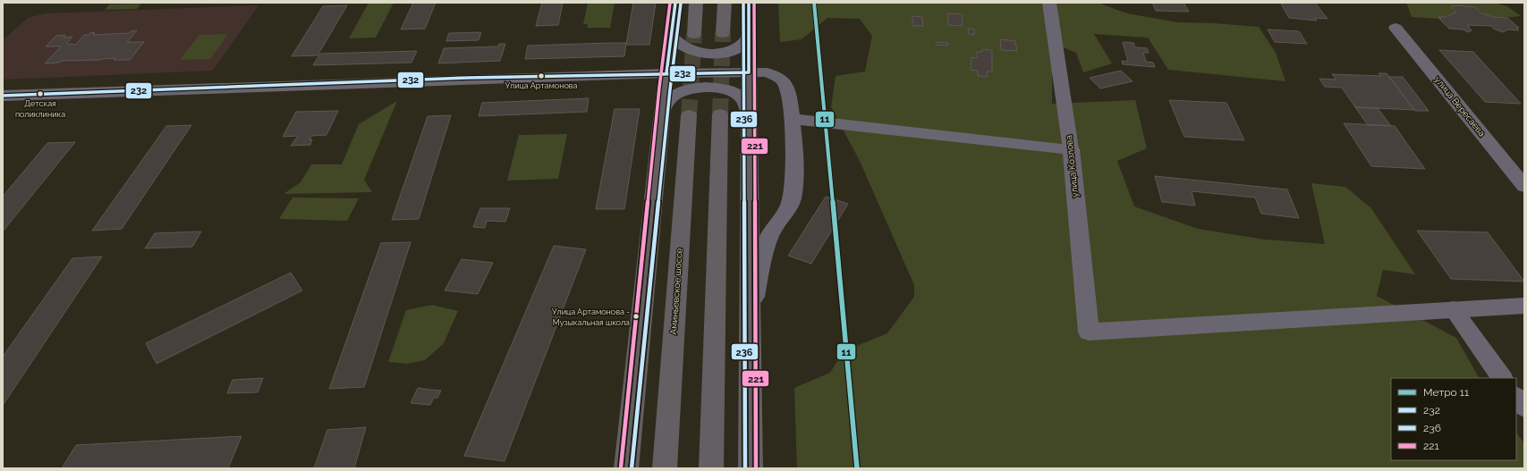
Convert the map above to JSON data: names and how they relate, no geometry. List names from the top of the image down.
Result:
{
  "streets": {
    "main road": ["Аминьевское шоссе"],
    "street": ["улица Вересаева", "улица Козлова"]
  },
  "places": ["Улица Артамонова", "Детская поликлиника", "Улица Артамонова - Музыкальная школа"],
  "lines": [
    "metro line 11",
    "transit line 232",
    "transit line 236",
    "transit line 221"
  ],
  "legend": [
    "Метро 11",
    "232",
    "236",
    "221"
  ]
}
